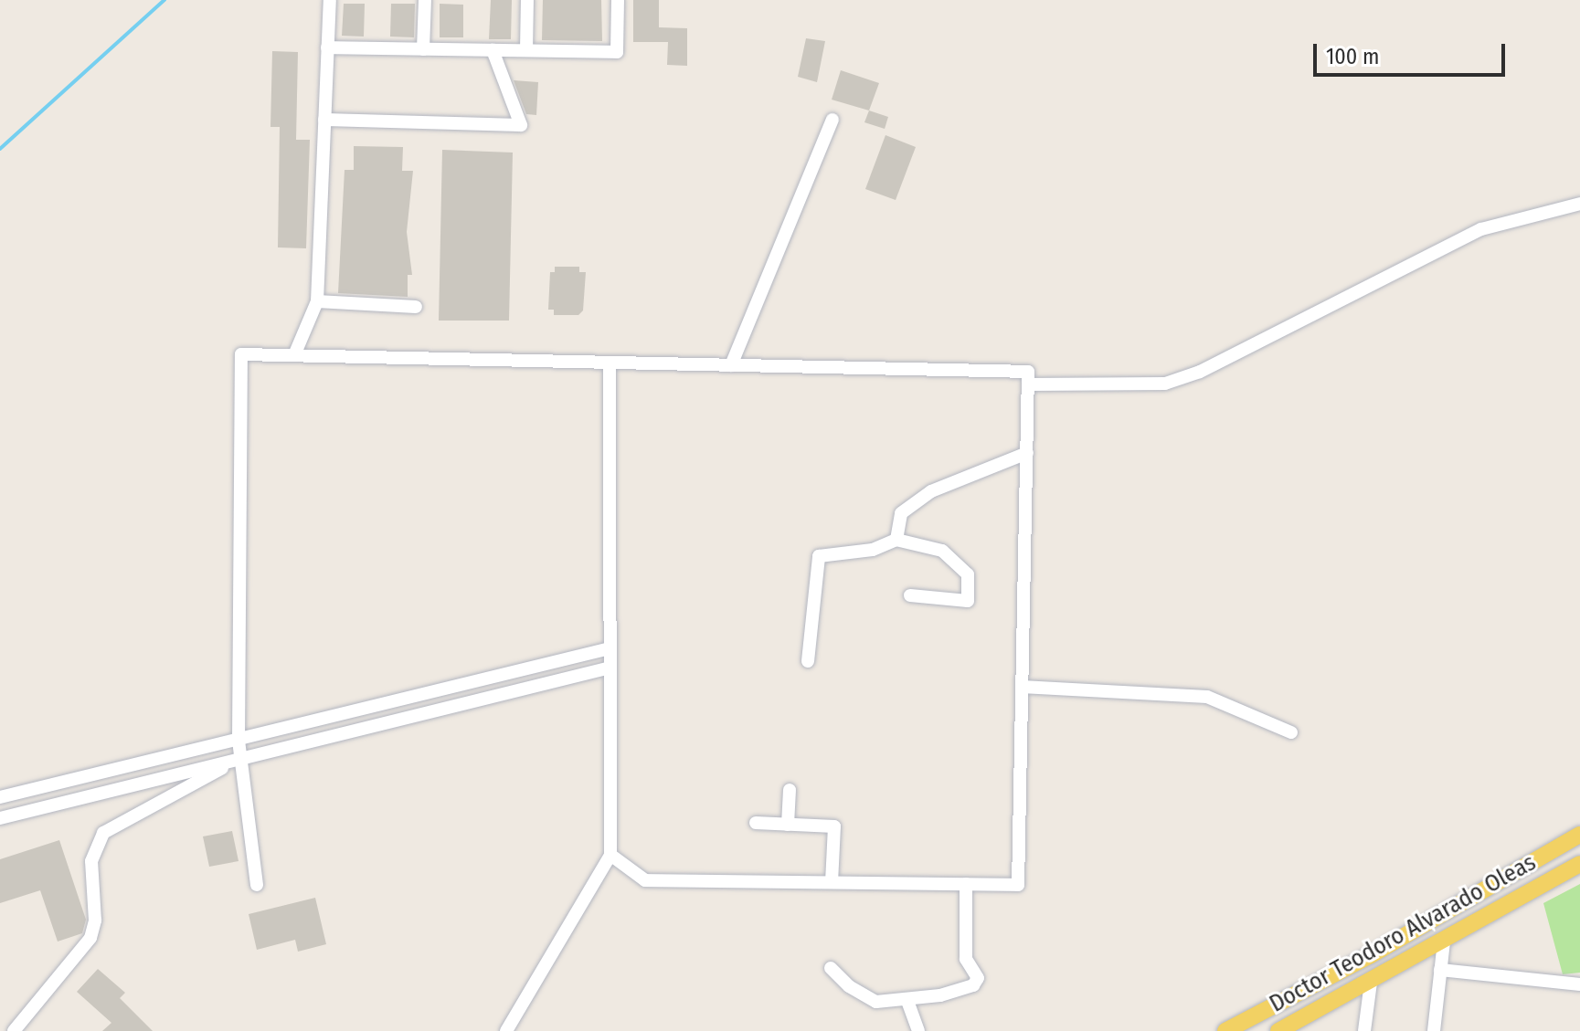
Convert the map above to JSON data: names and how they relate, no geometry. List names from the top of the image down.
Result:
{
  "streets": {
    "main road": ["Doctor Teodoro Alvarado Oleas"]
  },
  "scale_bar": "100 m"
}
